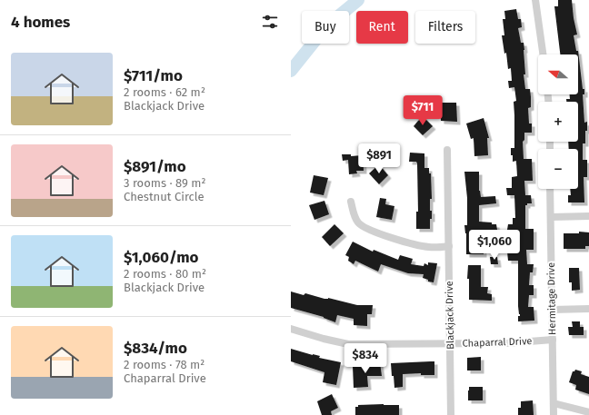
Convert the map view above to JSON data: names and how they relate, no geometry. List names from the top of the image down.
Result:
{
  "streets": {
    "street": ["Hermitage Drive", "Blackjack Drive", "Chaparral Drive"]
  },
  "crossings": [
    ["Hermitage Drive", "Chaparral Drive"],
    ["Blackjack Drive", "Chaparral Drive"]
  ],
  "north": "left",
  "page": {
    "heading": "4 homes",
    "chip": ["Buy", "Rent", "Filters"],
    "list": [
      {
        "name": "$711/mo",
        "note": "2 rooms · 62 m² · Blackjack Drive"
      },
      {
        "name": "$891/mo",
        "note": "3 rooms · 89 m² · Chestnut Circle"
      },
      {
        "name": "$1,060/mo",
        "note": "2 rooms · 80 m² · Blackjack Drive"
      },
      {
        "name": "$834/mo",
        "note": "2 rooms · 78 m² · Chaparral Drive"
      }
    ],
    "map_buttons": ["+", "−"],
    "price": [
      "$711",
      "$891",
      "$1,060",
      "$834"
    ]
  }
}
